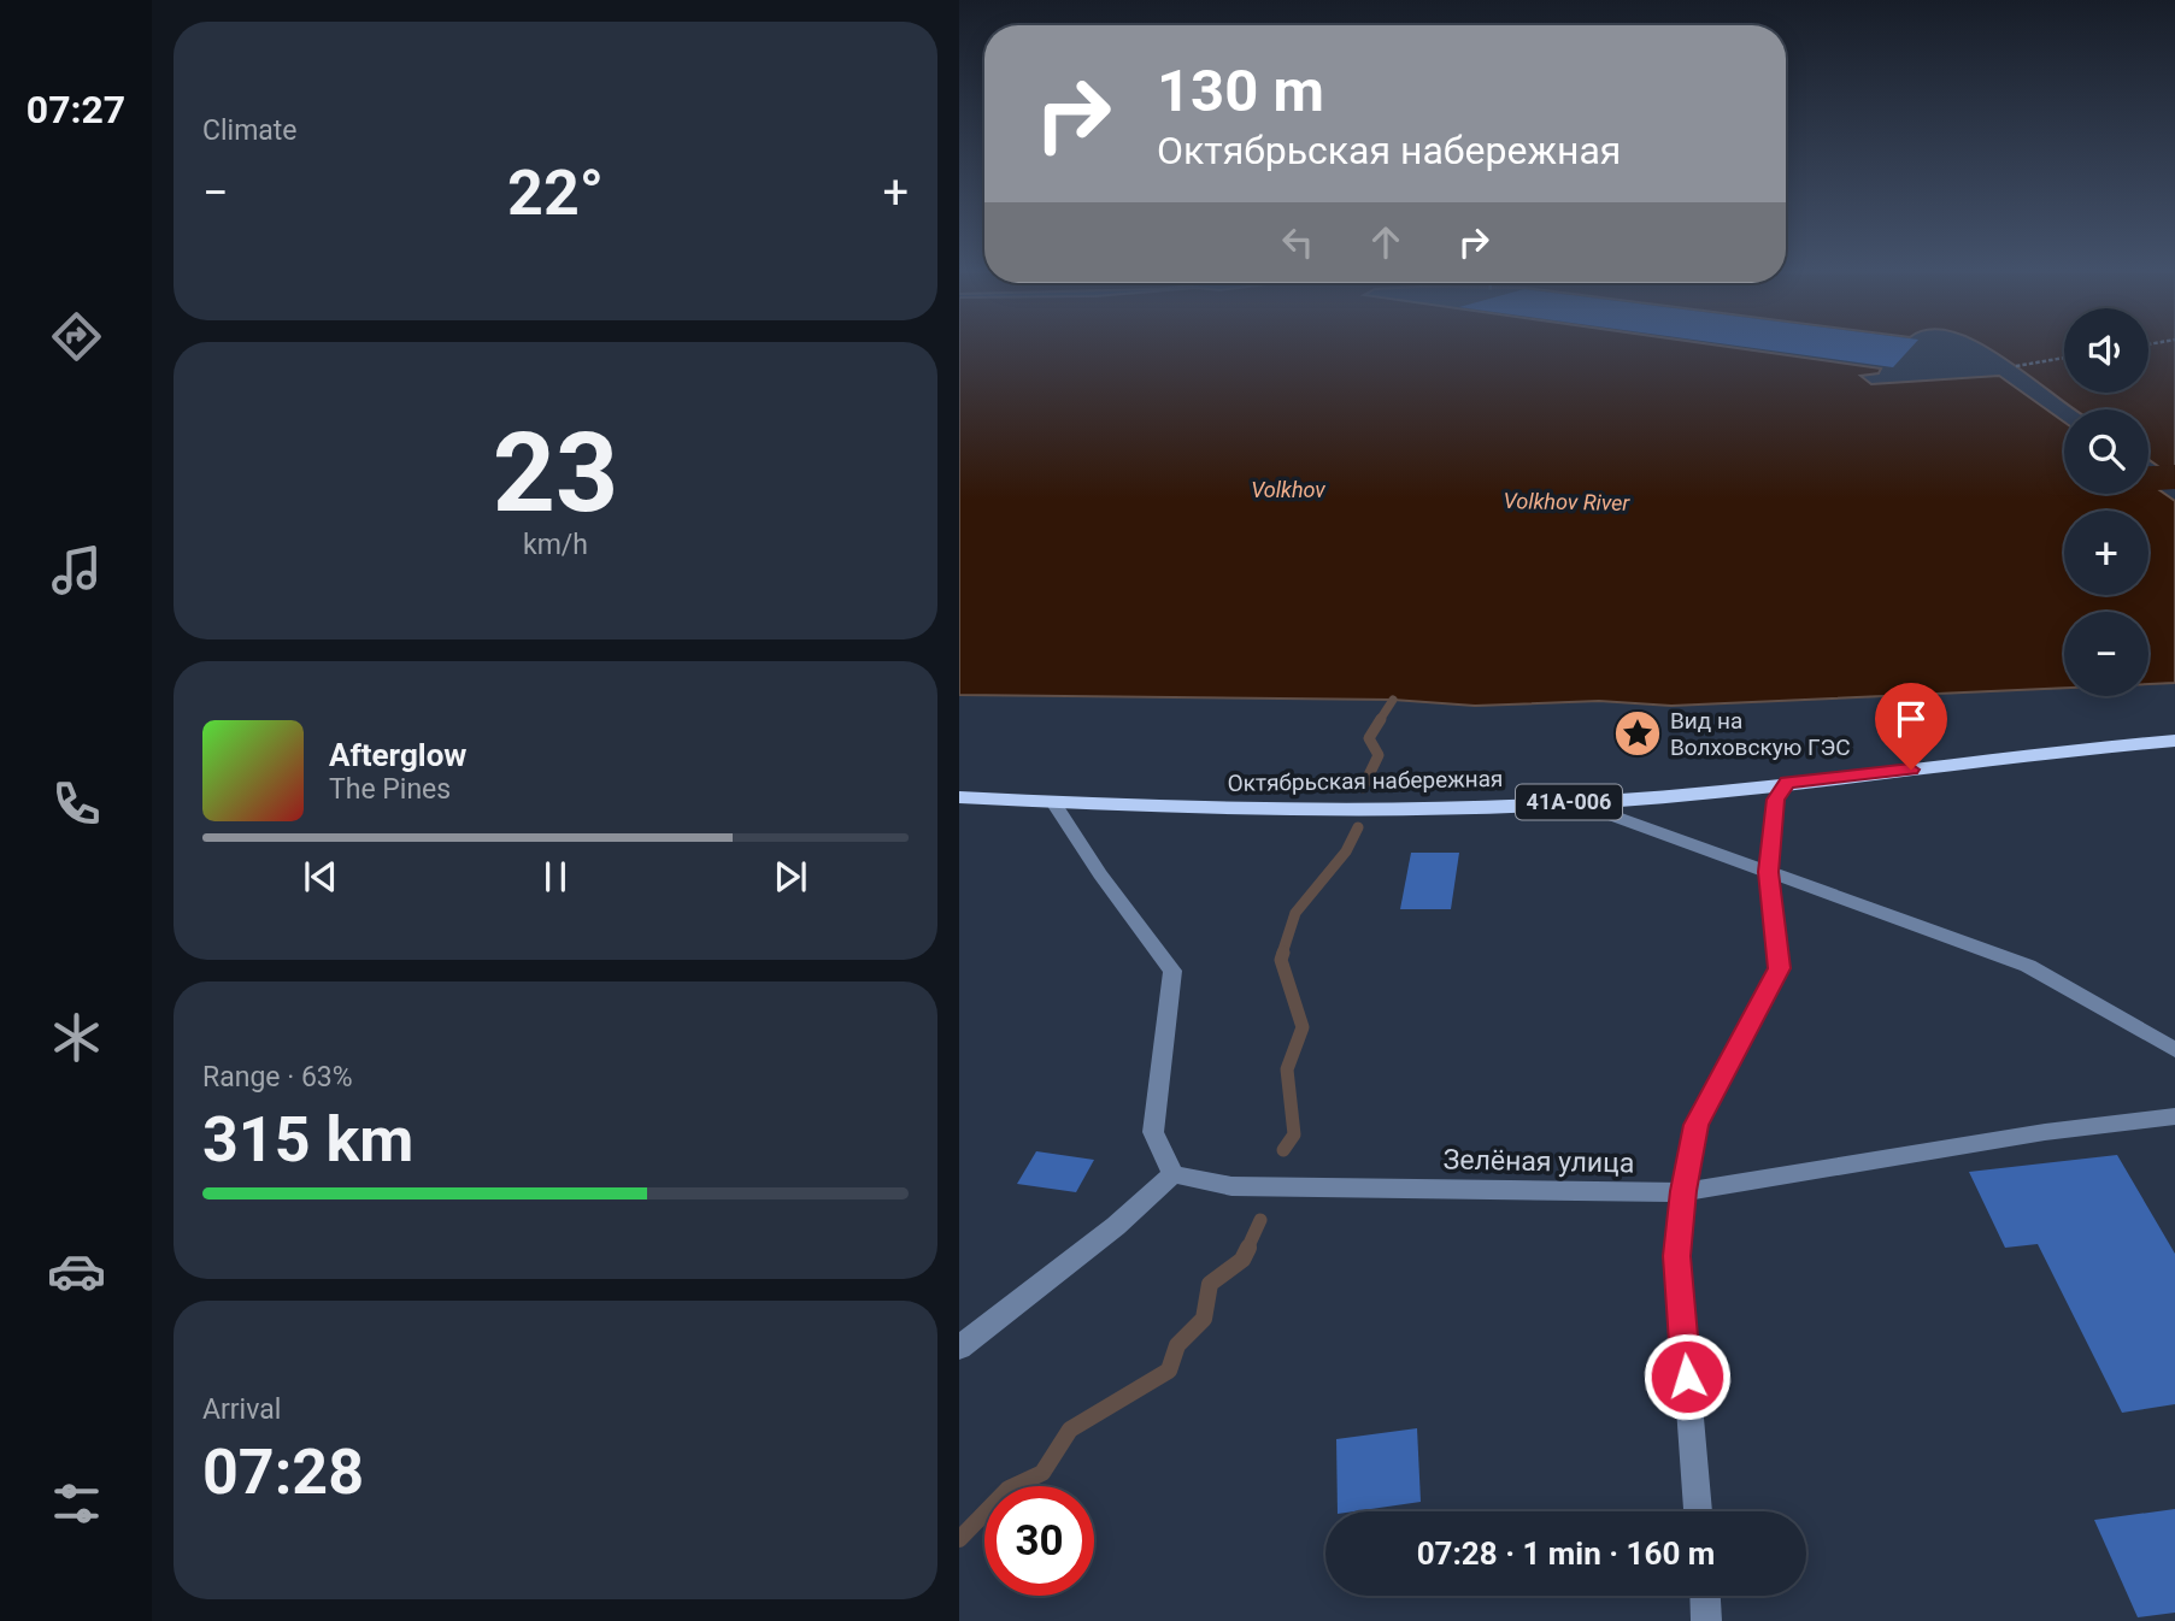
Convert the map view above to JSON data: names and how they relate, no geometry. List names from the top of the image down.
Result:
{
  "streets": {
    "main road": ["Октябрьская набережная", "41А-006"],
    "street": ["Зелёная улица"]
  },
  "water": ["Volkhov", "Volkhov River"],
  "places": {
    "place": ["Вид на Волховскую ГЭС"]
  },
  "page": {
    "tabs": "07:27",
    "tile": [
      "Climate",
      ["23", "km/h"],
      ["Range · 63%", "315 km"],
      ["Arrival", "07:28"]
    ],
    "turn": ["130 m", "Октябрьская набережная"],
    "heat": ["−", "22°", "+"],
    "map_buttons": ["+", "−"],
    "song": ["Afterglow", "The Pines"],
    "limit": "30",
    "trip": "07:28 · 1 min · 160 m"
  }
}
